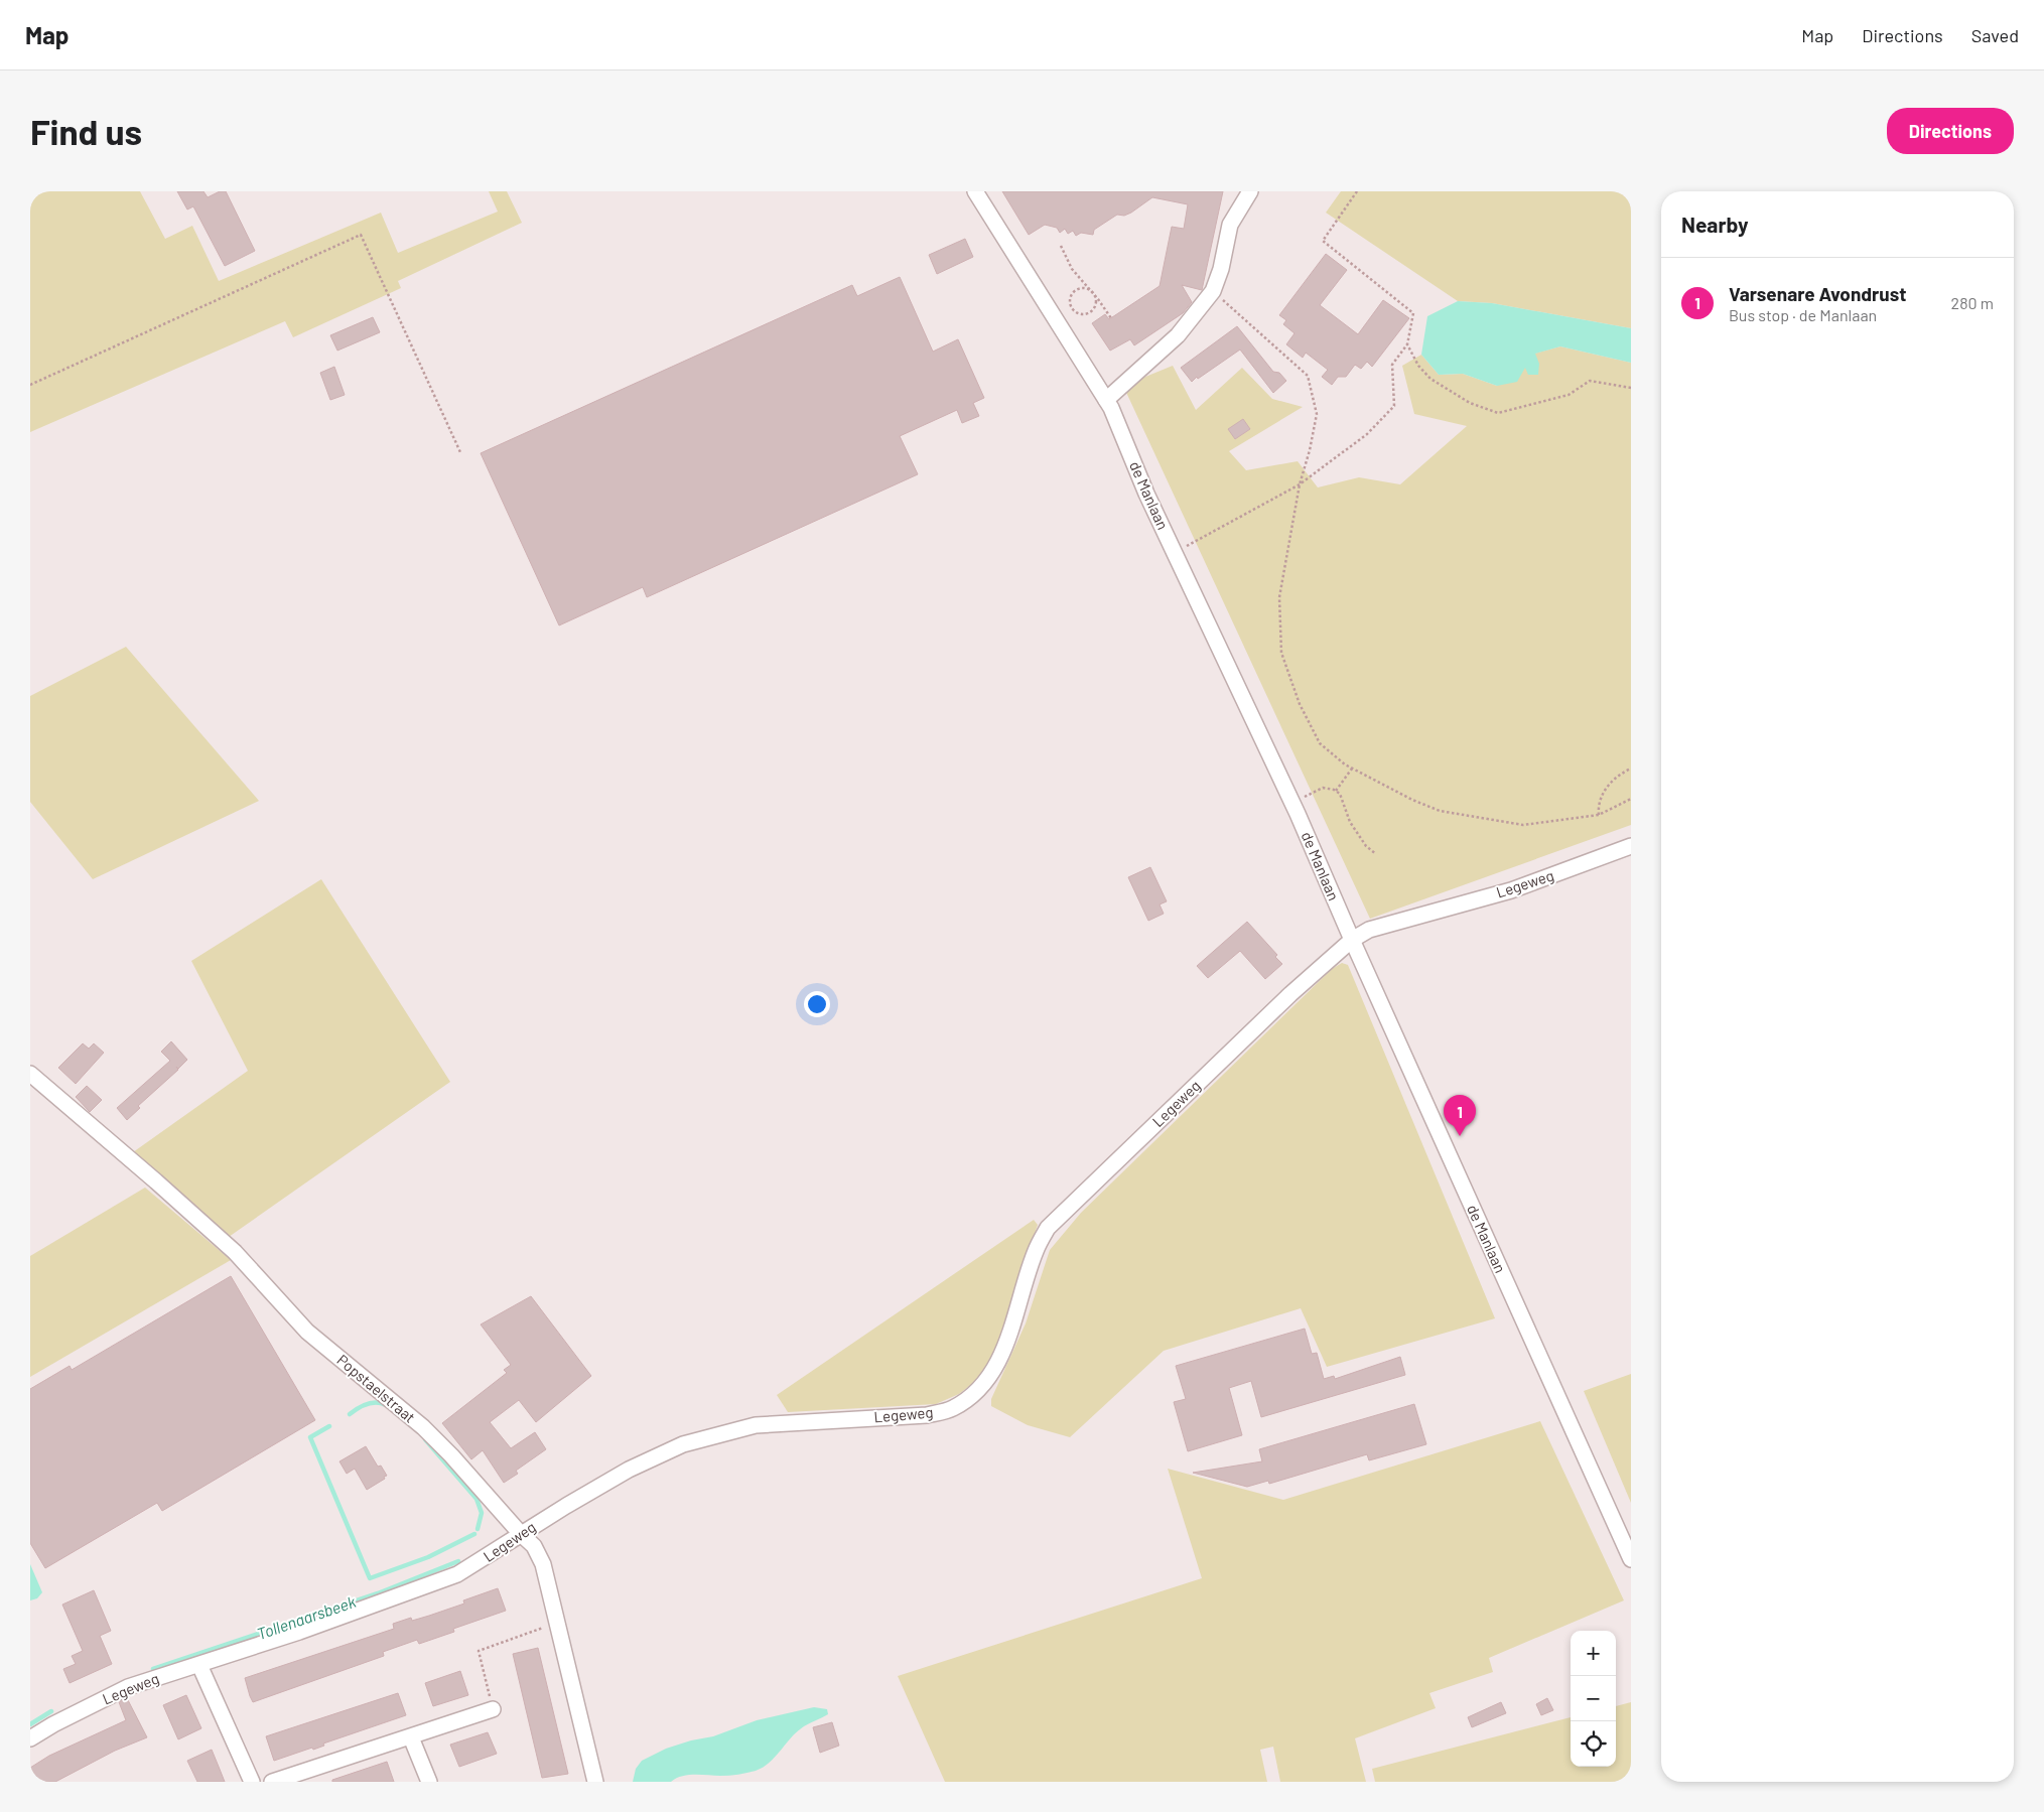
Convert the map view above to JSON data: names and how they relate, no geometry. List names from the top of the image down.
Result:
{
  "streets": {
    "street": ["de Manlaan", "Legeweg", "Popstaelstraat"]
  },
  "crossings": [
    ["de Manlaan", "Legeweg"],
    ["Legeweg", "Popstaelstraat"]
  ],
  "water": ["Tollenaarsbeek"],
  "page": {
    "header": "Map",
    "nav": ["Map", "Directions", "Saved"],
    "buttons": "Directions",
    "title": "Find us",
    "heading": "Nearby",
    "list": [
      {
        "mark": "1",
        "name": "Varsenare Avondrust",
        "note": "Bus stop · de Manlaan",
        "value": "280 m"
      }
    ],
    "pins": "1",
    "map_buttons": ["+", "−"]
  }
}
